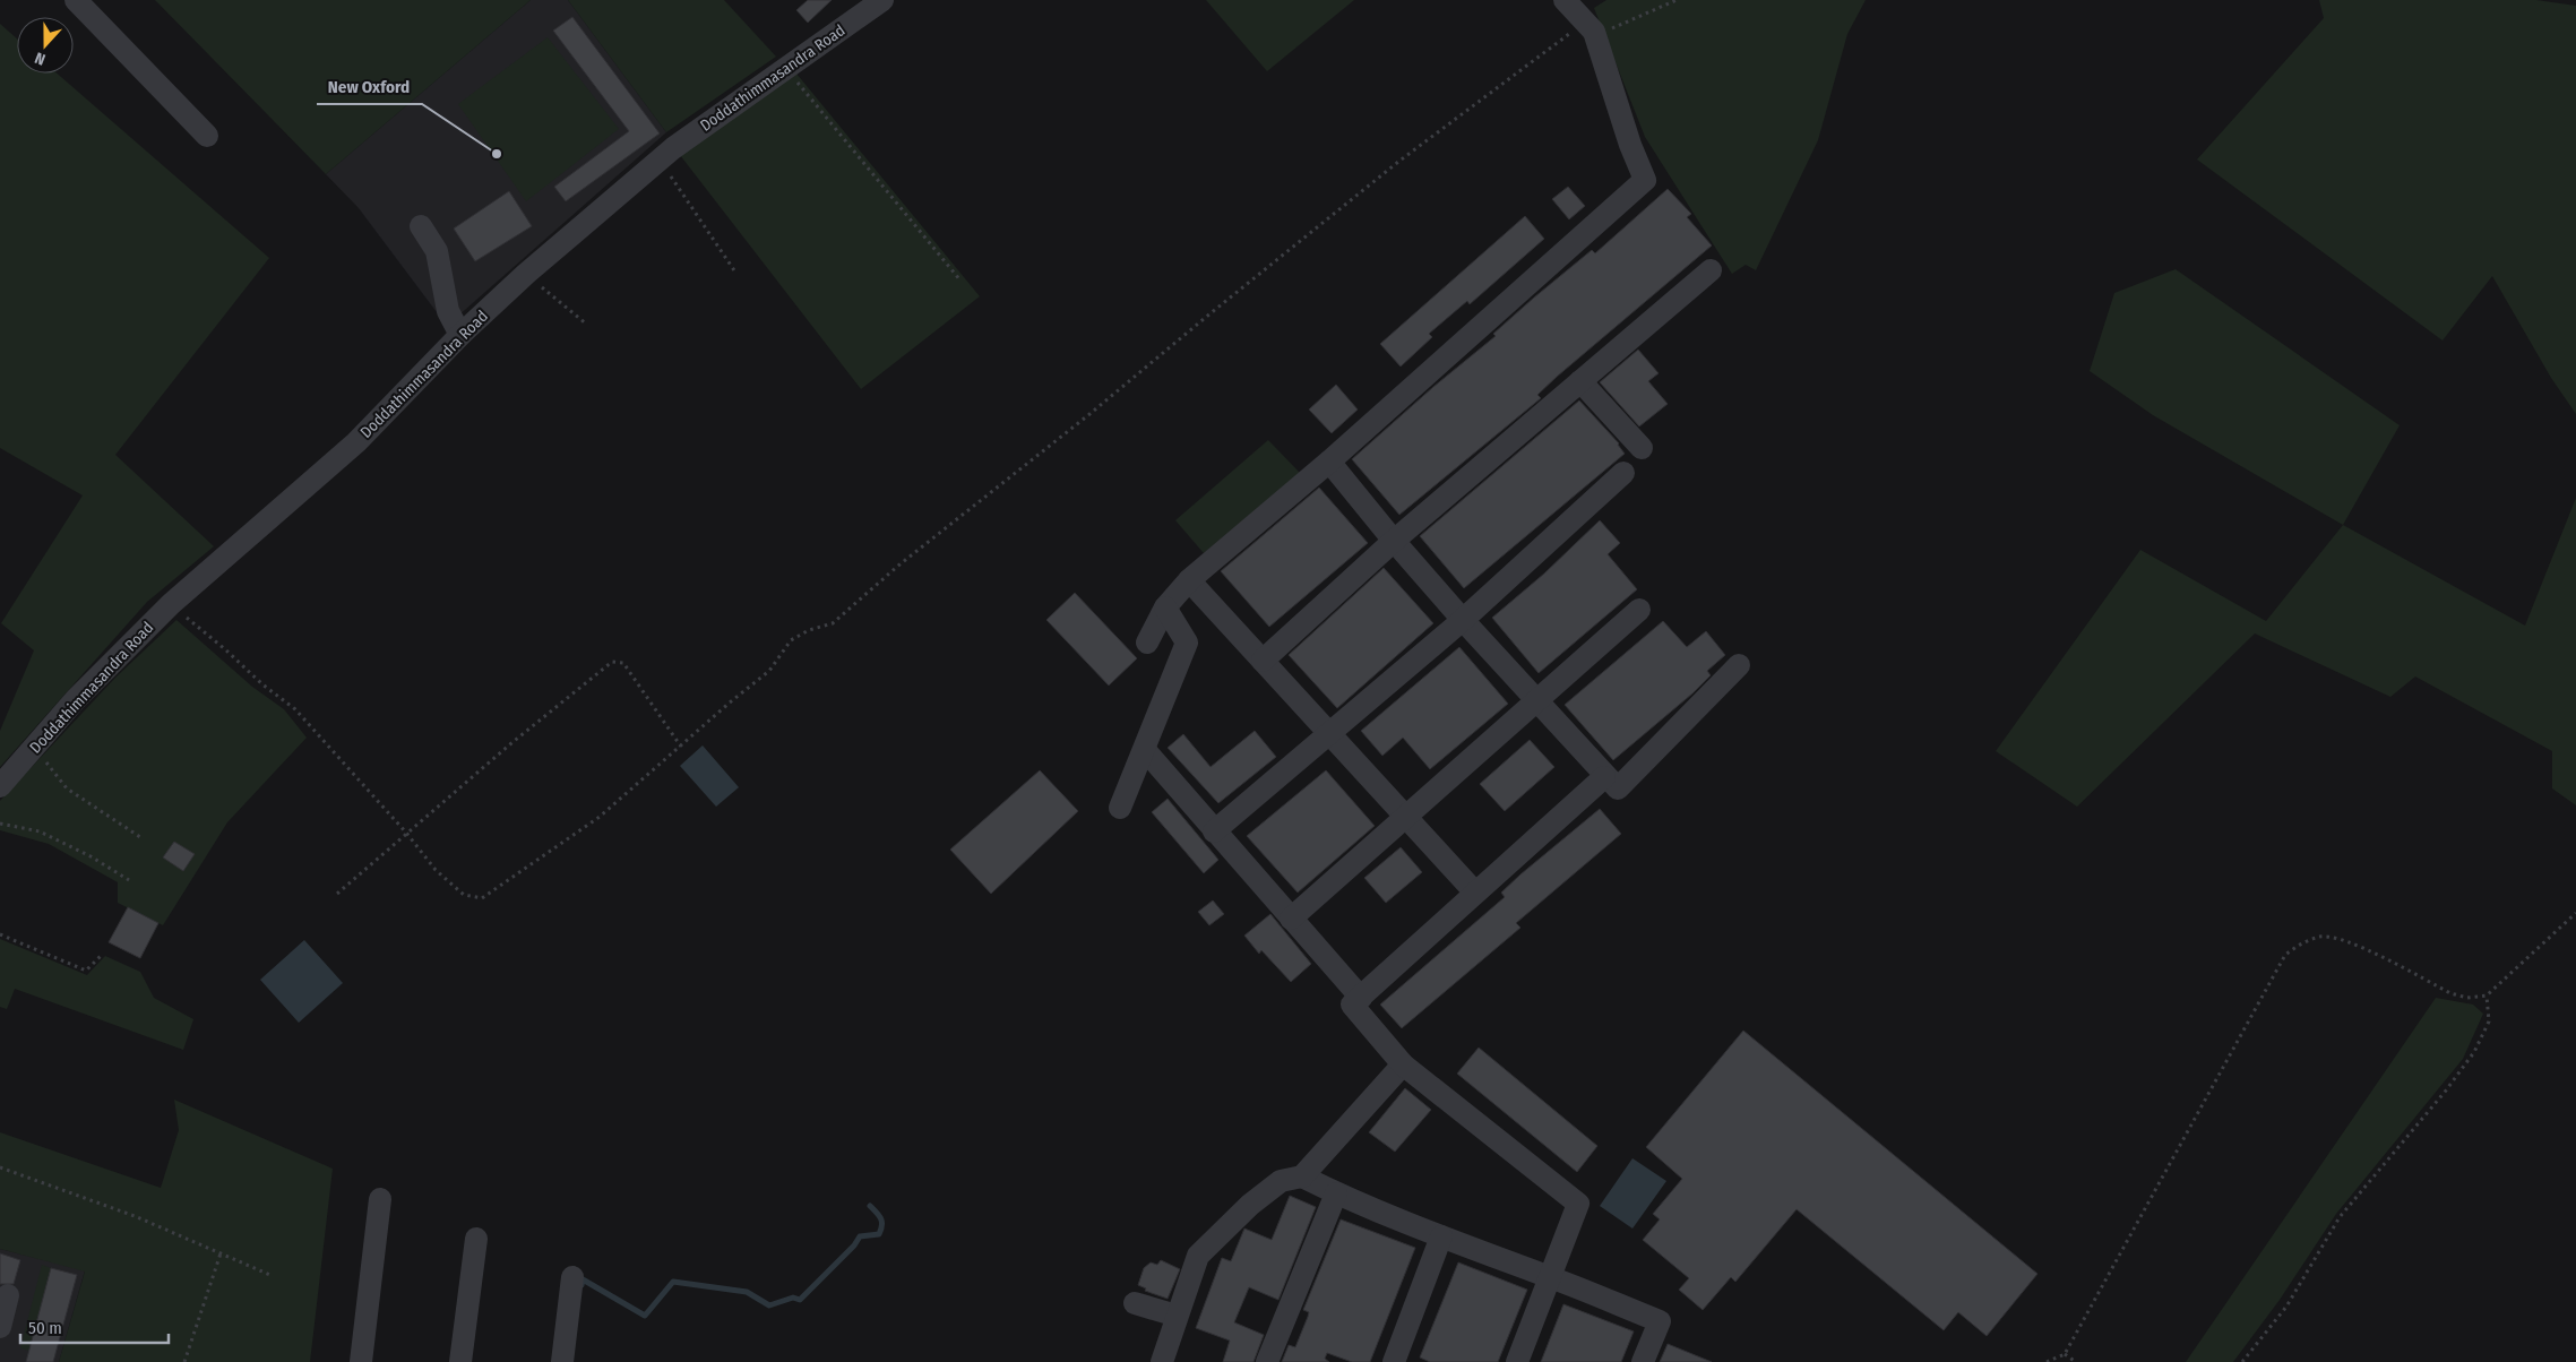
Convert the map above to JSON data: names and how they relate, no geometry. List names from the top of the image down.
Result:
{
  "streets": {
    "street": ["Doddathimmasandra Road"]
  },
  "places": ["New Oxford"],
  "scale_bar": "50 m",
  "north": "bottom"
}
